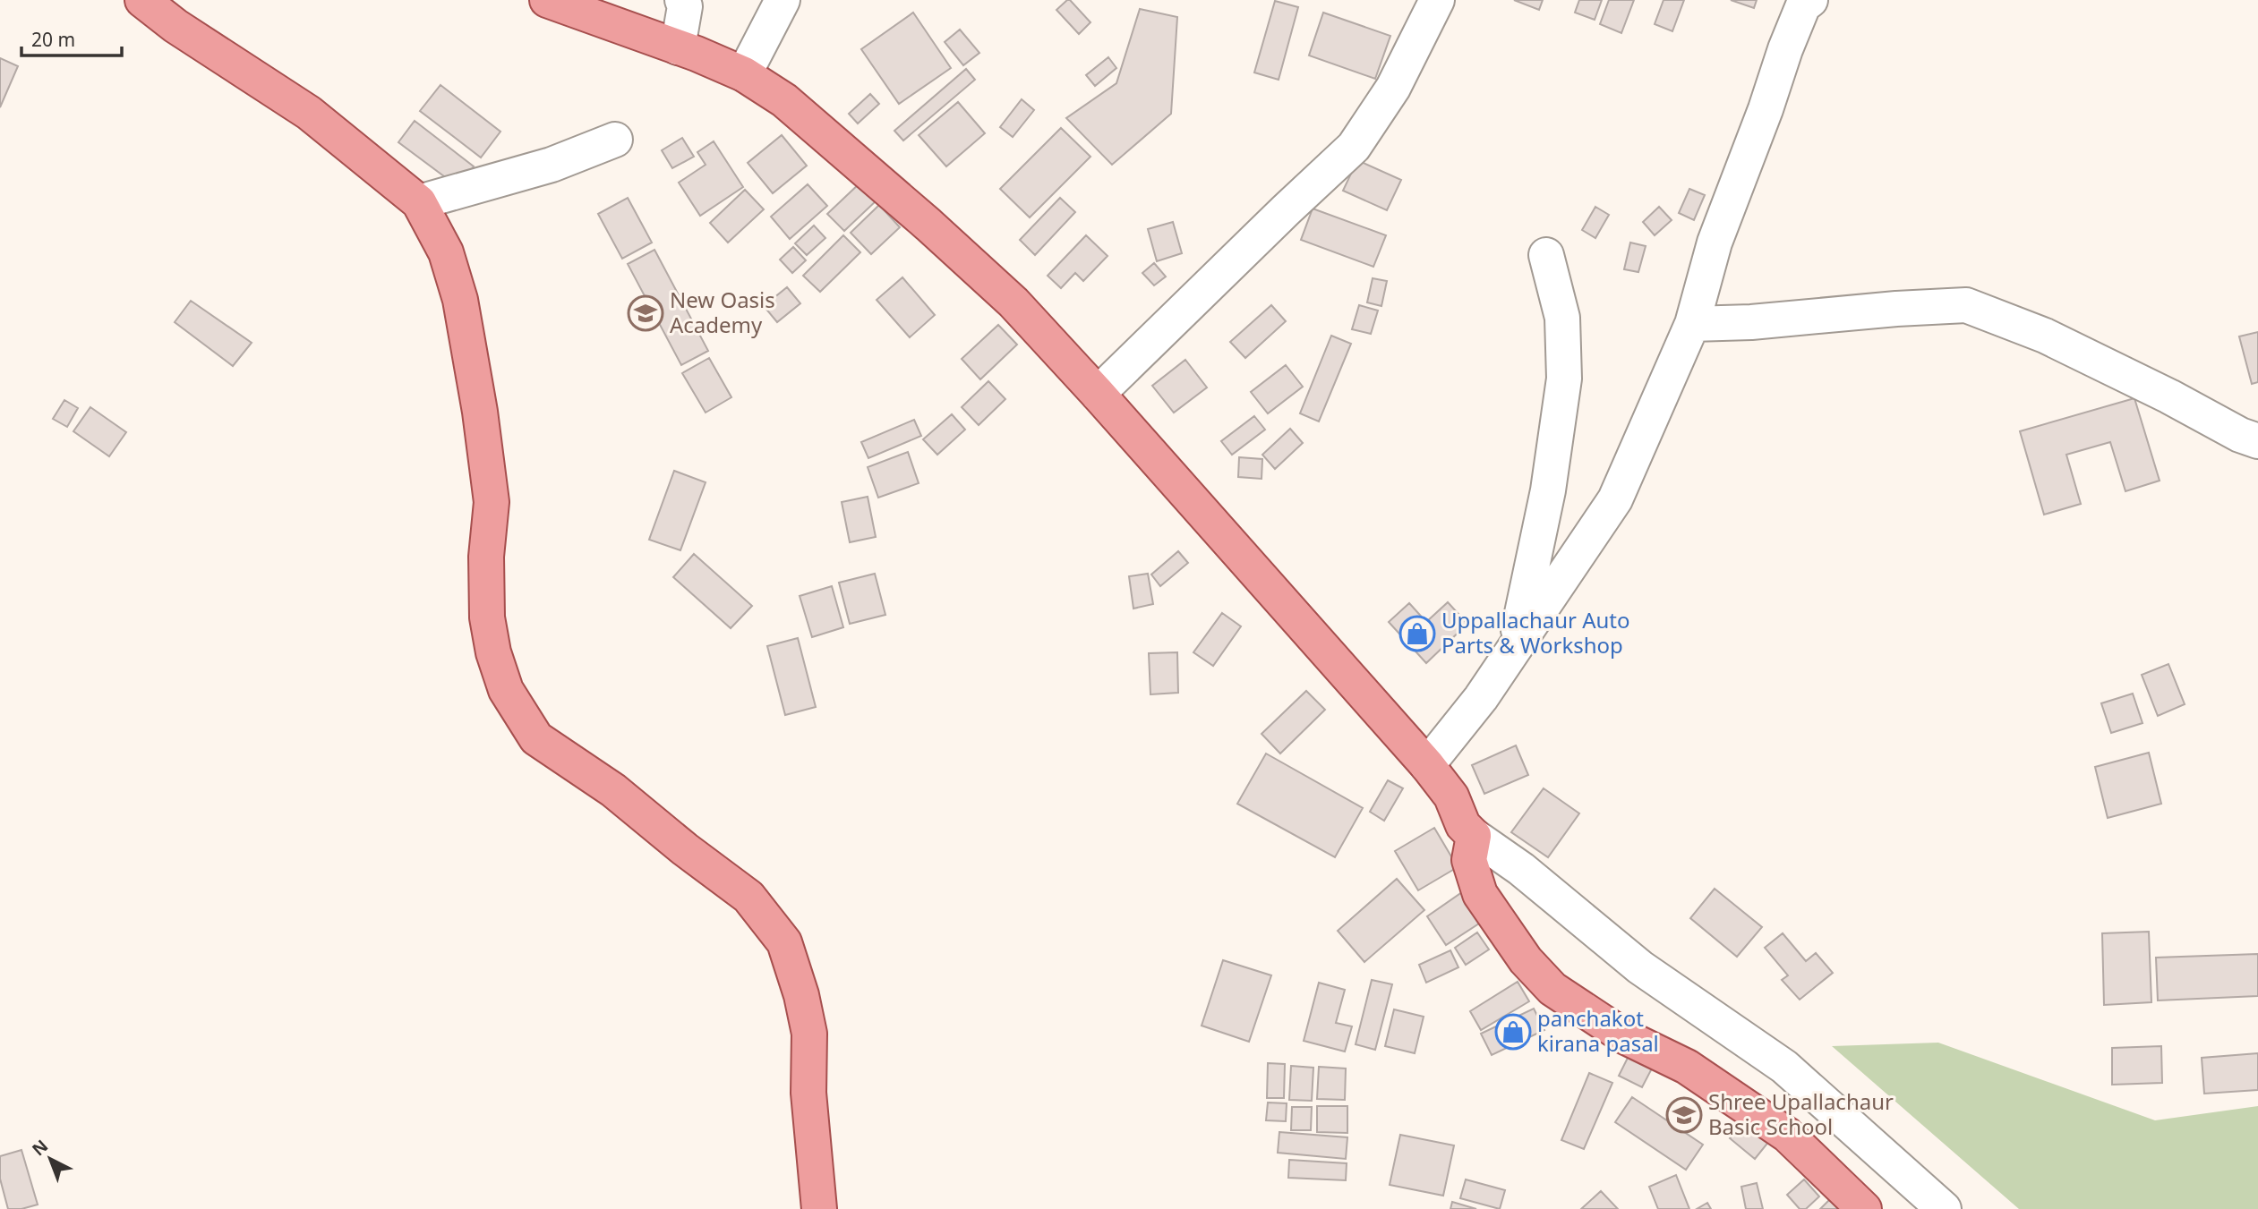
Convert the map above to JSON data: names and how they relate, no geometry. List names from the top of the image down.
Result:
{
  "places": {
    "school or university": ["New Oasis Academy", "Shree Upallachaur Basic School"],
    "shop": ["Uppallachaur Auto Parts & Workshop", "panchakot kirana pasal"]
  },
  "scale_bar": "20 m",
  "north": "top left"
}
